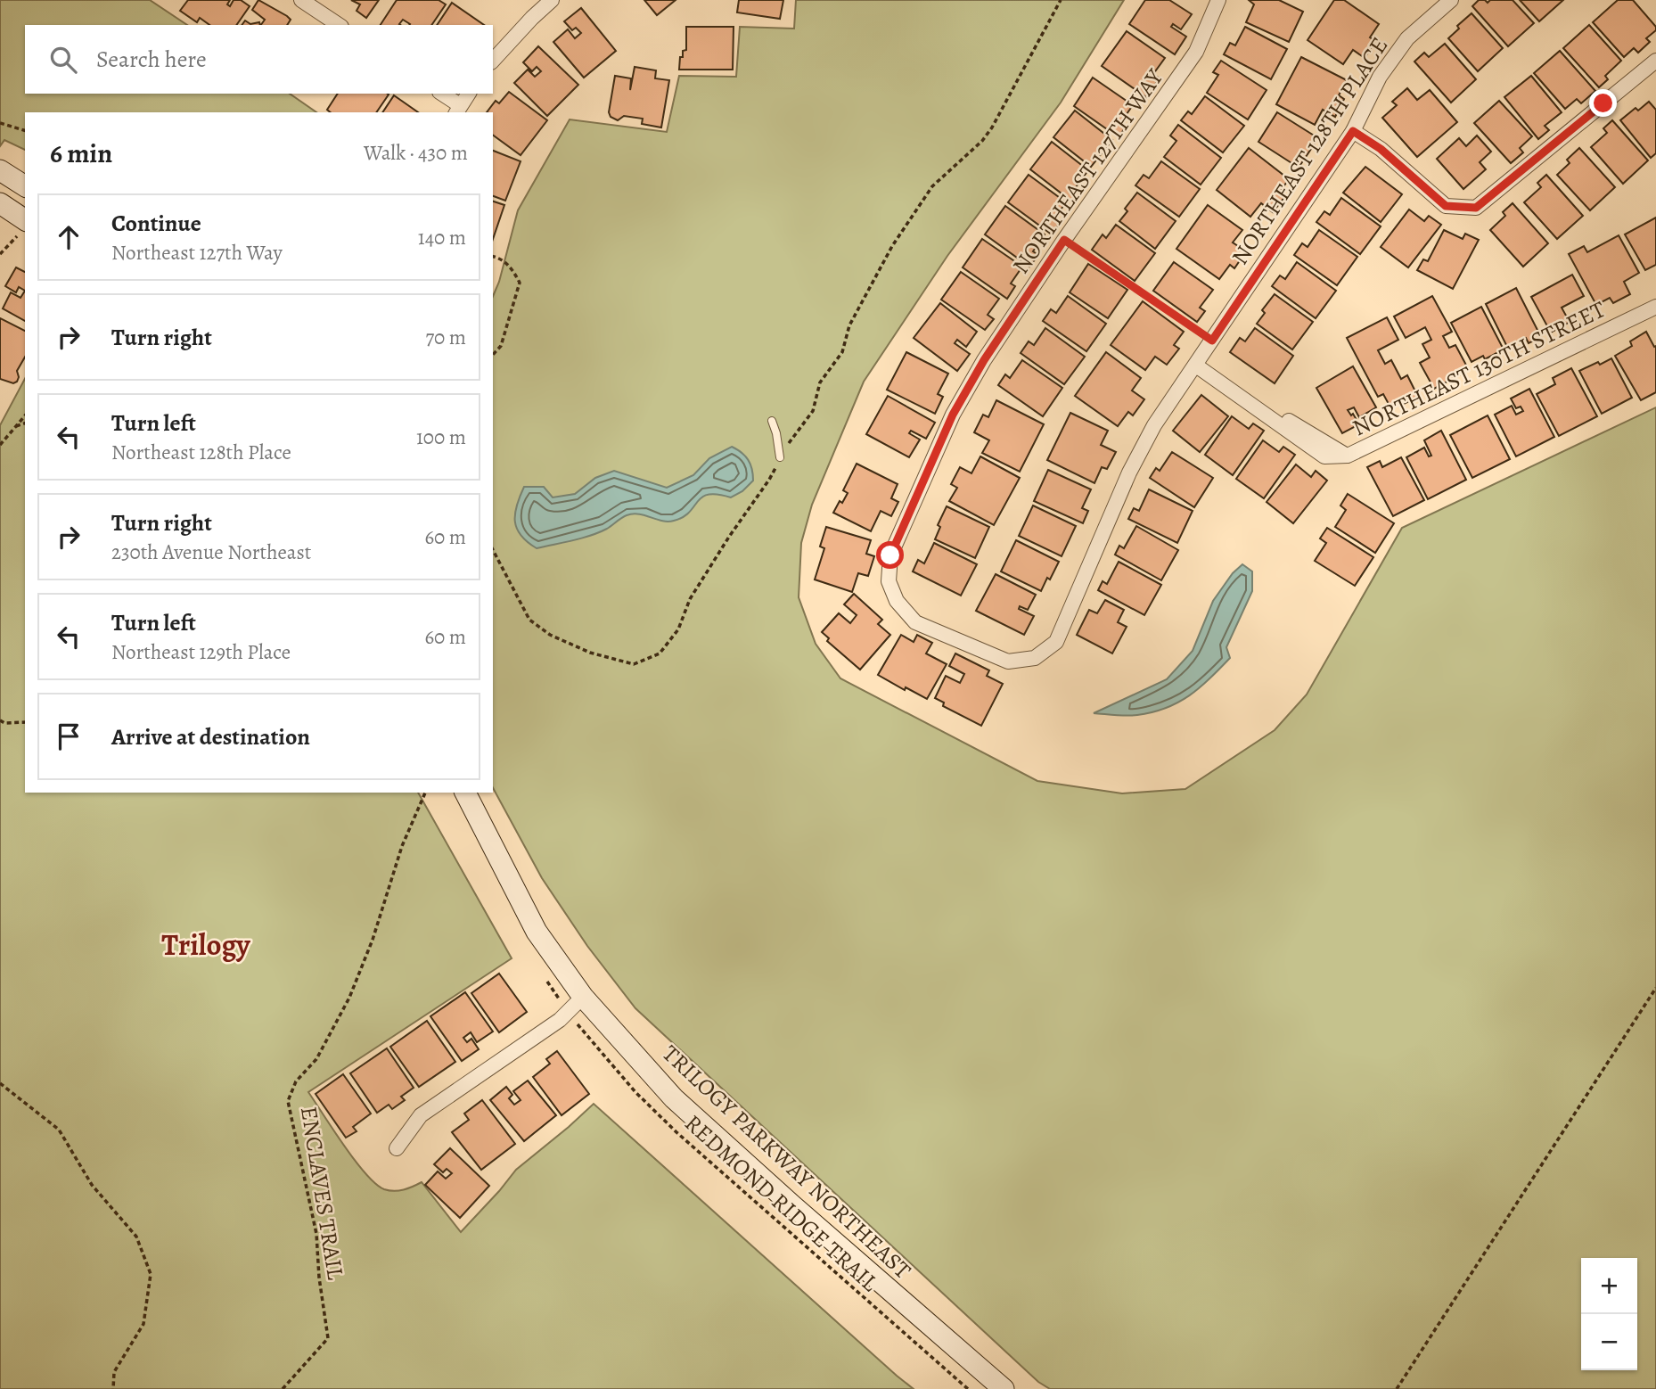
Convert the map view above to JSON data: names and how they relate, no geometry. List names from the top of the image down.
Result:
{
  "streets": {
    "street": [
      "NORTHEAST 128TH PLACE",
      "NORTHEAST 127TH WAY",
      "NORTHEAST 130TH STREET",
      "TRILOGY PARKWAY NORTHEAST"
    ],
    "path": ["ENCLAVES TRAIL", "REDMOND RIDGE TRAIL"]
  },
  "crossings": [
    ["NORTHEAST 128TH PLACE", "NORTHEAST 127TH WAY"],
    ["NORTHEAST 128TH PLACE", "NORTHEAST 130TH STREET"]
  ],
  "districts": ["Trilogy"],
  "page": {
    "search": "Search here",
    "heading": ["6 min", "Walk · 430 m"],
    "list": [
      ["Continue", "Northeast 127th Way", "140 m"],
      ["Turn right", "70 m"],
      ["Turn left", "Northeast 128th Place", "100 m"],
      ["Turn right", "230th Avenue Northeast", "60 m"],
      ["Turn left", "Northeast 129th Place", "60 m"],
      "Arrive at destination"
    ],
    "map_buttons": ["+", "−"]
  }
}
